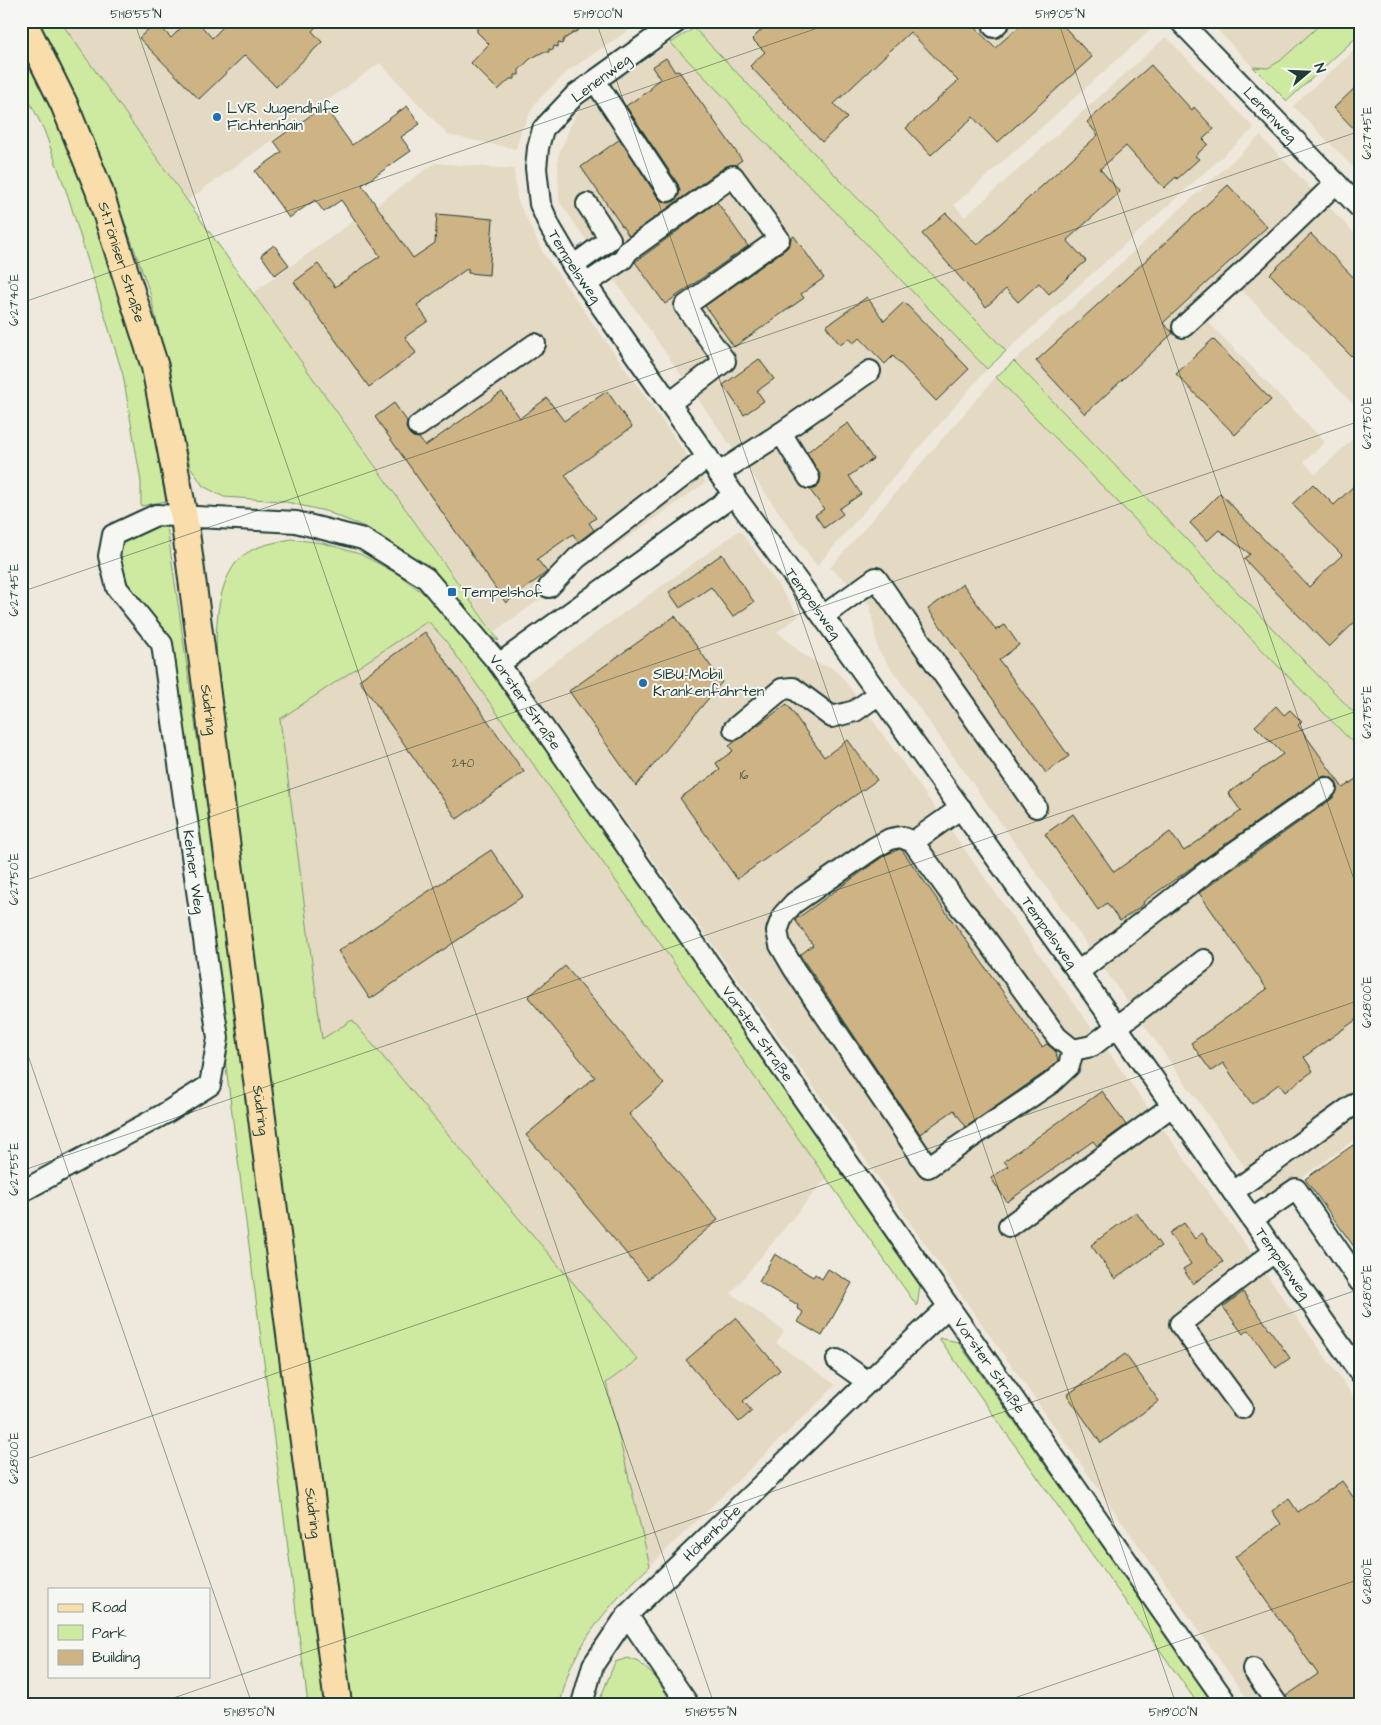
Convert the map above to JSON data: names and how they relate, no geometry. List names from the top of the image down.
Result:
{
  "streets": {
    "main road": ["St.Töniser Straße", "Südring"],
    "street": [
      "Lenenweg",
      "Tempelsweg",
      "Vorster Straße",
      "Kehner Weg",
      "Höhenhöfe"
    ]
  },
  "crossings": [
    ["Lenenweg", "Tempelsweg"],
    ["St.Töniser Straße", "Vorster Straße"],
    ["St.Töniser Straße", "Südring"],
    ["St.Töniser Straße", "Kehner Weg"],
    ["Vorster Straße", "Südring"],
    ["Vorster Straße", "Kehner Weg"],
    ["Vorster Straße", "Höhenhöfe"],
    ["Südring", "Kehner Weg"]
  ],
  "places": {
    "other": ["LVR Jugendhilfe Fichtenhain", "SIBU-Mobil Krankenfahrten"],
    "transit": ["Tempelshof"]
  },
  "house_numbers": ["240", "16"],
  "legend": ["Road", "Park", "Building"],
  "north": "right",
  "coordinates": [
    "51°18'55\"N",
    "51°19'00\"N",
    "51°19'05\"N",
    "6°27'45\"E",
    "6°27'40\"E",
    "6°27'50\"E",
    "6°27'55\"E",
    "6°28'00\"E",
    "6°28'05\"E",
    "6°28'10\"E",
    "51°18'50\"N"
  ]
}
